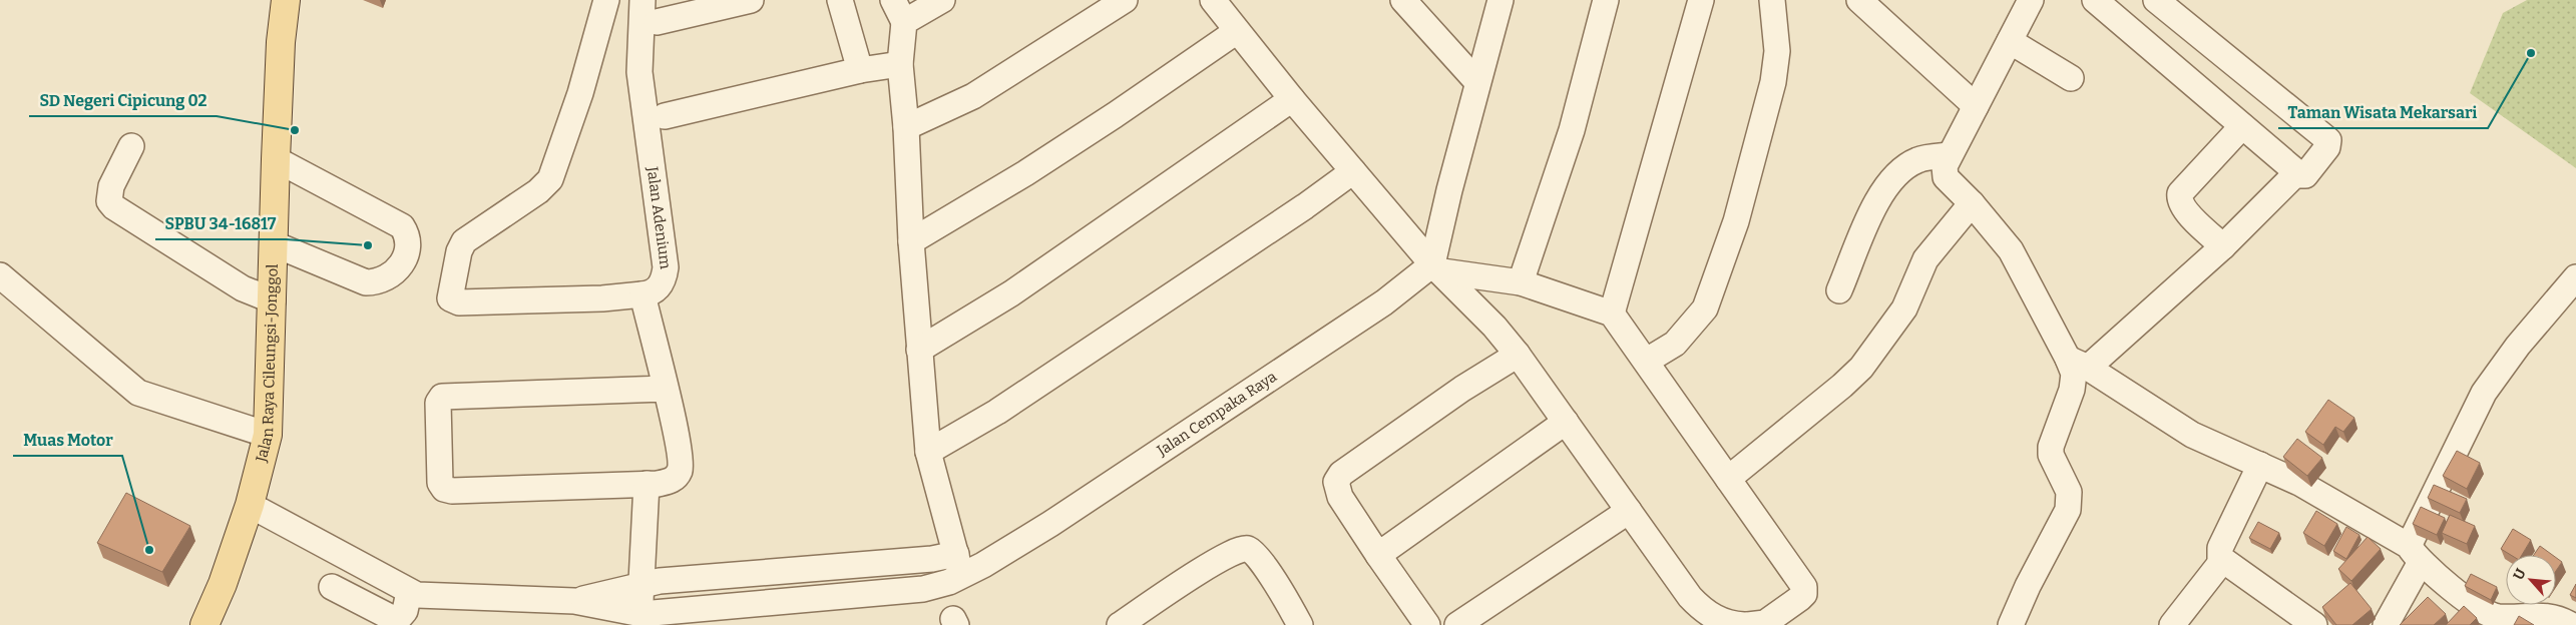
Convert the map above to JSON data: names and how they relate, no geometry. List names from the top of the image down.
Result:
{
  "streets": {
    "main road": ["Jalan Raya Cileungsi-Jonggol"],
    "street": ["Jalan Adenium", "Jalan Cempaka Raya"]
  },
  "places": [
    "Taman Wisata Mekarsari",
    "SD Negeri Cipicung 02",
    "SPBU 34-16817",
    "Muas Motor"
  ],
  "north": "top left"
}
